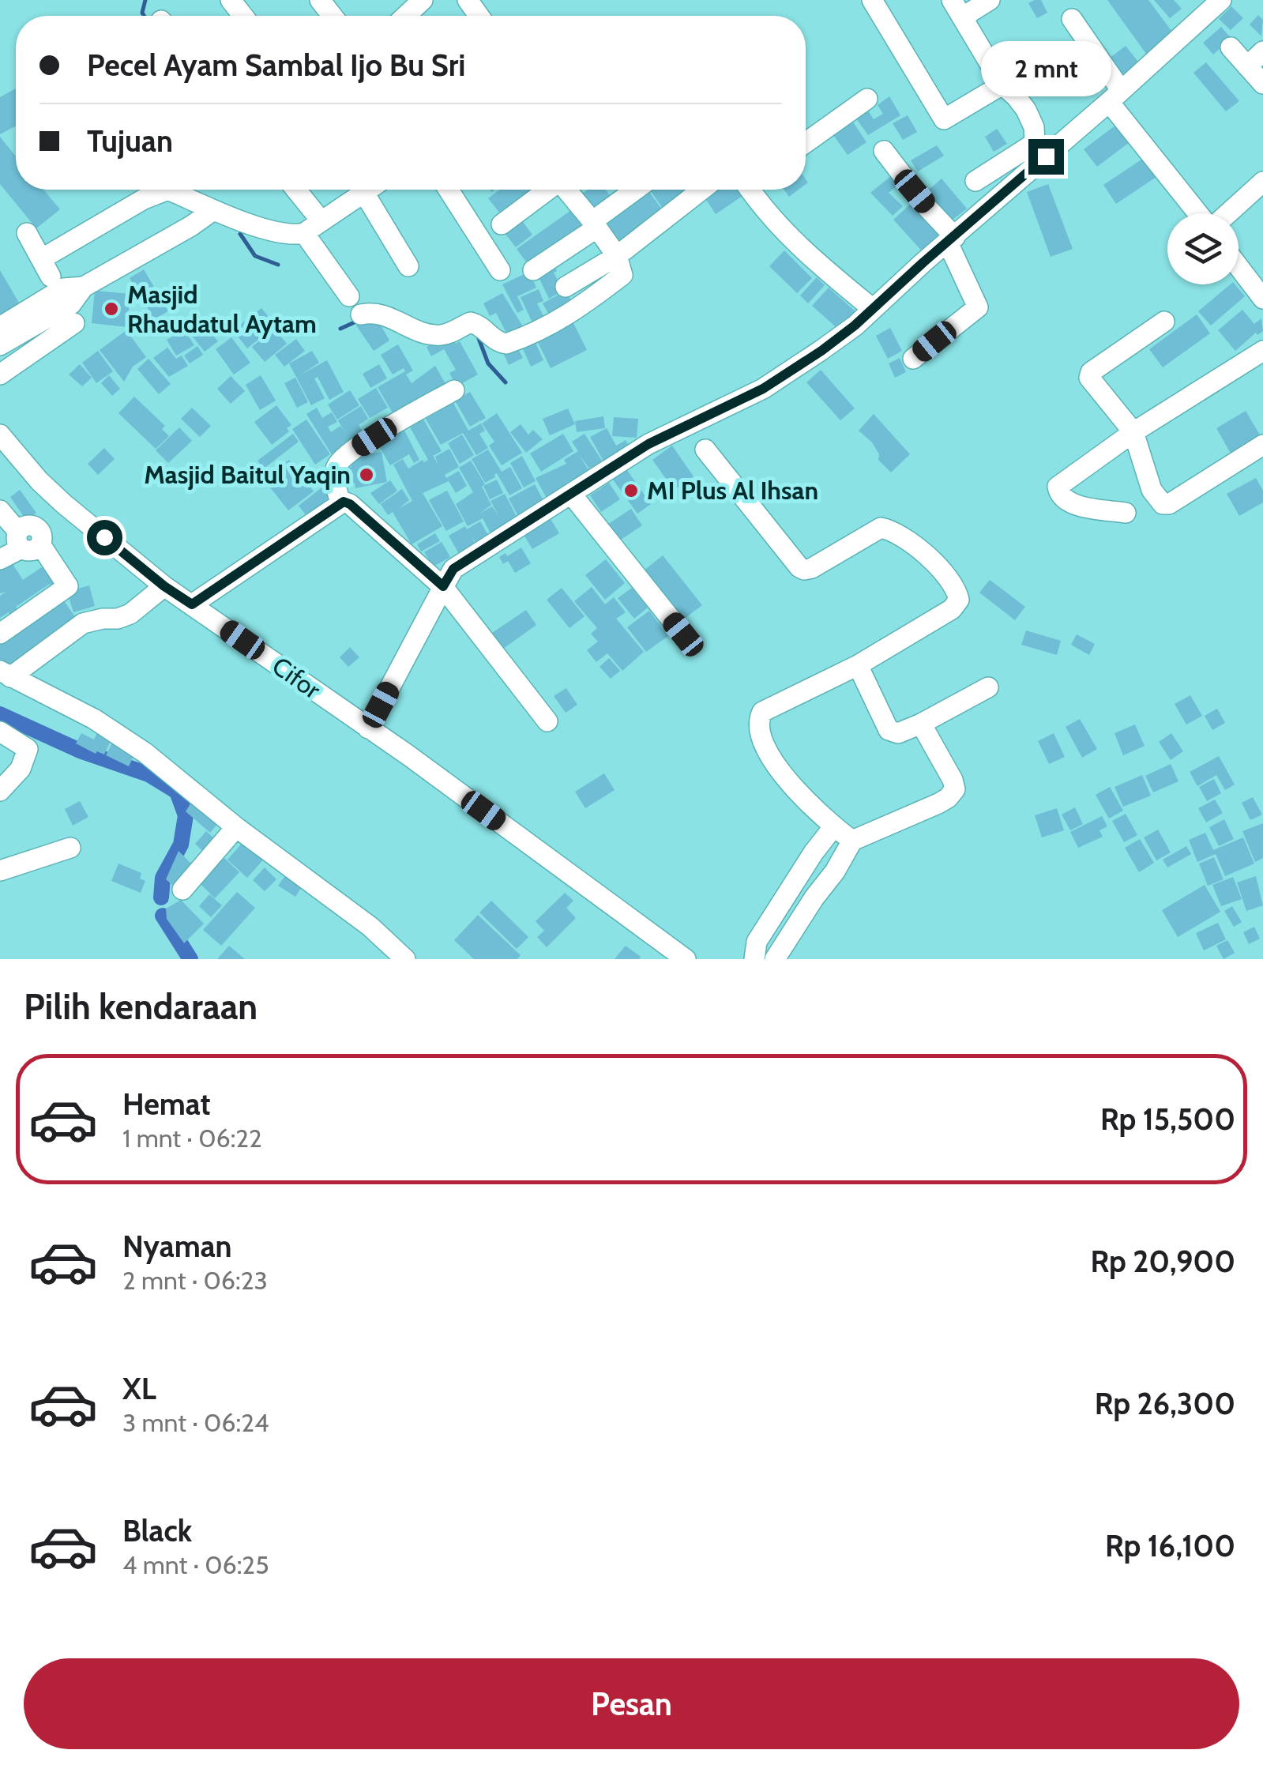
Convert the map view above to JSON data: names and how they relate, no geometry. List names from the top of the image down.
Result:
{
  "streets": {
    "street": ["Cifor"]
  },
  "places": ["Masjid Rhaudatul Aytam", "Masjid Baitul Yaqin", "MI Plus Al Ihsan"],
  "page": {
    "banner": ["Pecel Ayam Sambal Ijo Bu Sri", "Tujuan"],
    "bubble": "2 mnt",
    "heading": "Pilih kendaraan",
    "list": [
      {
        "name": "Hemat",
        "note": "1 mnt · 06:22",
        "value": "Rp 15,500"
      },
      {
        "name": "Nyaman",
        "note": "2 mnt · 06:23",
        "value": "Rp 20,900"
      },
      {
        "name": "XL",
        "note": "3 mnt · 06:24",
        "value": "Rp 26,300"
      },
      {
        "name": "Black",
        "note": "4 mnt · 06:25",
        "value": "Rp 16,100"
      }
    ],
    "buttons": "Pesan"
  }
}
